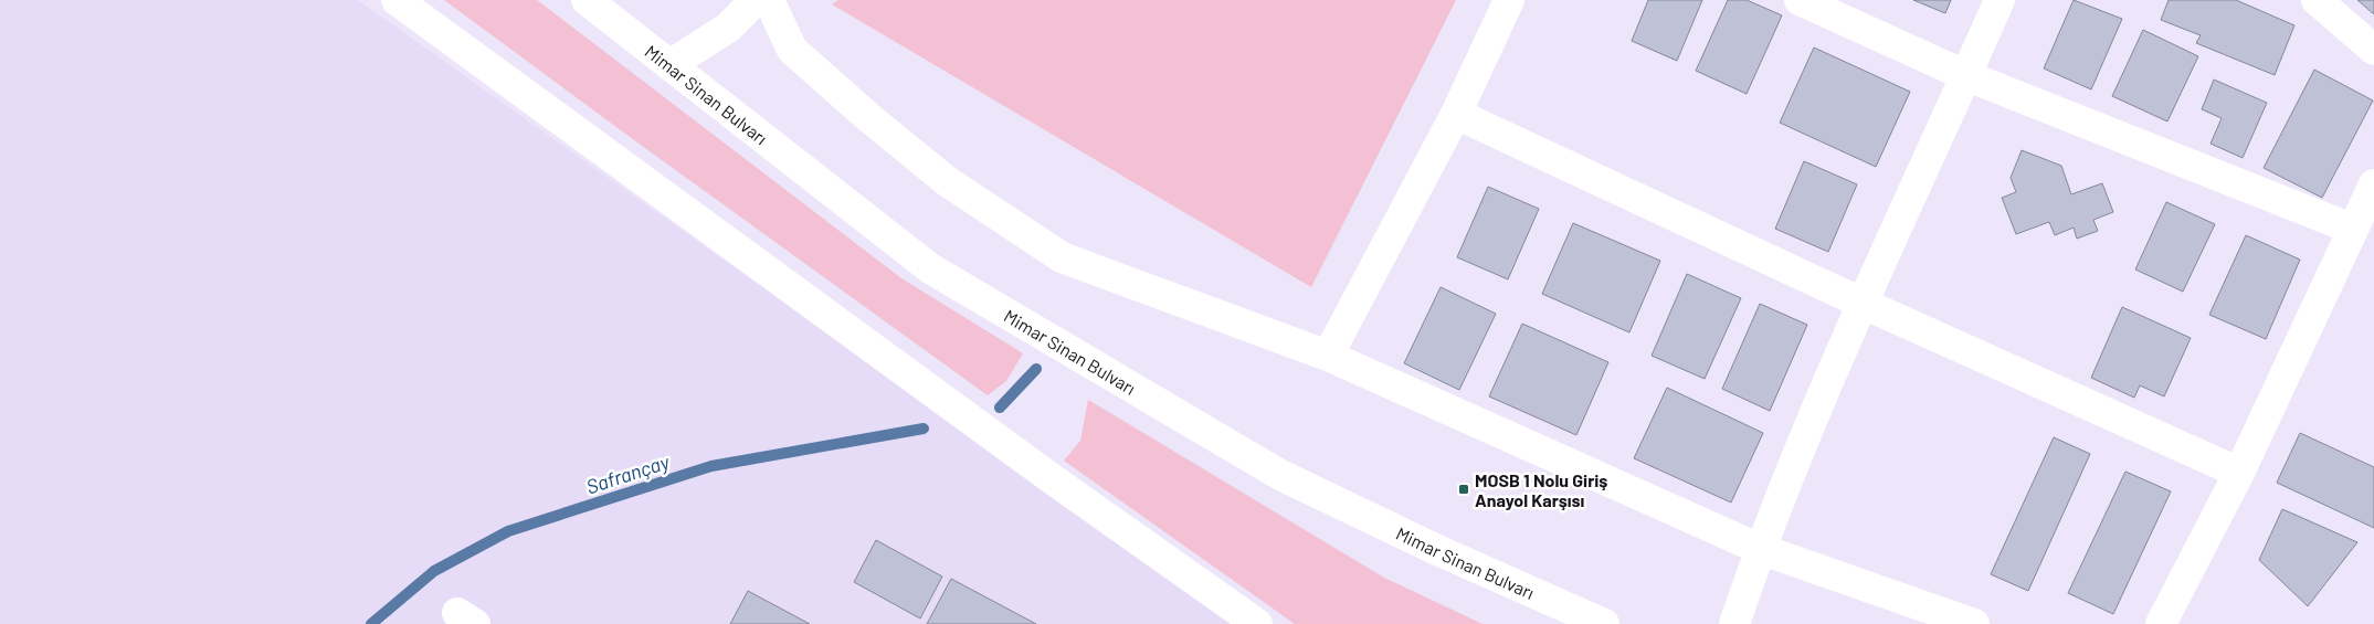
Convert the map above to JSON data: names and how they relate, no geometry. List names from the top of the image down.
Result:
{
  "streets": {
    "main road": ["Mimar Sinan Bulvarı"]
  },
  "water": ["Safrançay"],
  "places": {
    "transit": ["MOSB 1 Nolu Giriş Anayol Karşısı"]
  }
}
